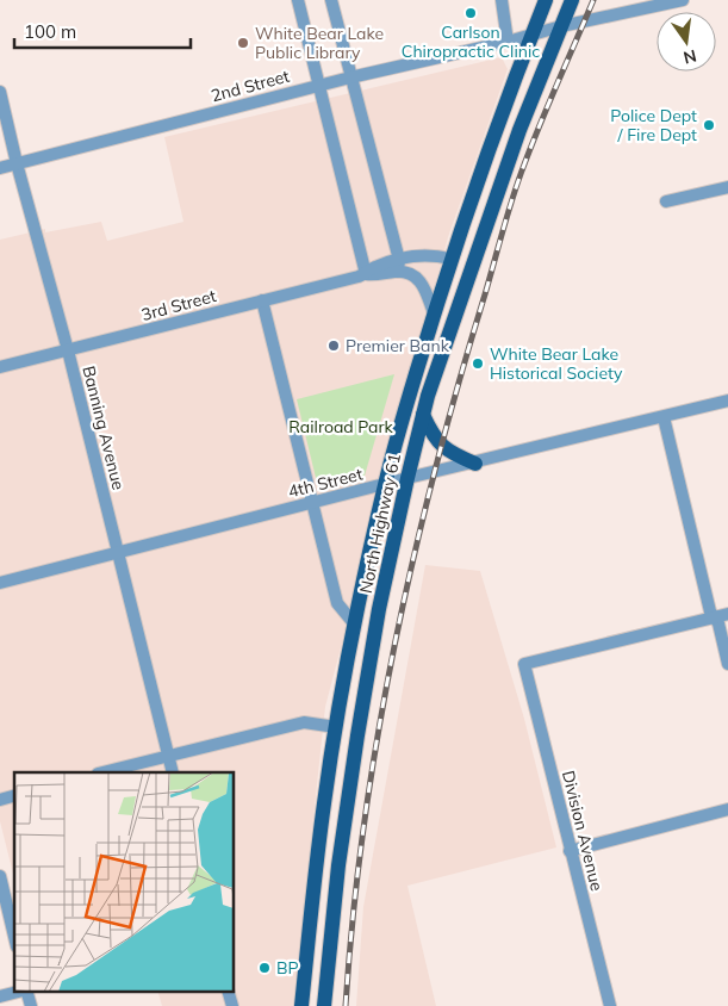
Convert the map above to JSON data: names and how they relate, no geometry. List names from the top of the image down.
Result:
{
  "streets": {
    "main road": ["North Highway 61"],
    "street": [
      "2nd Street",
      "3rd Street",
      "Banning Avenue",
      "4th Street",
      "Division Avenue"
    ]
  },
  "crossings": [
    ["2nd Street", "Banning Avenue"],
    ["2nd Street", "North Highway 61"],
    ["3rd Street", "Banning Avenue"],
    ["3rd Street", "North Highway 61"],
    ["Banning Avenue", "4th Street"],
    ["4th Street", "North Highway 61"]
  ],
  "parks": ["Railroad Park"],
  "places": [
    "Carlson Chiropractic Clinic",
    "White Bear Lake Public Library",
    "Police Dept / Fire Dept",
    "Premier Bank",
    "White Bear Lake Historical Society",
    "BP"
  ],
  "scale_bar": "100 m",
  "north": "bottom"
}
